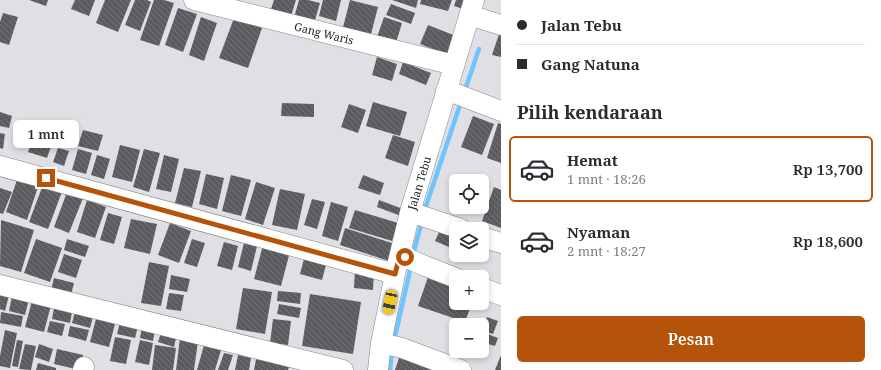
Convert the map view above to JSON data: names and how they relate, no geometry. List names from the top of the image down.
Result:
{
  "streets": {
    "street": ["Gang Waris", "Jalan Tebu"]
  },
  "crossings": [
    ["Gang Waris", "Jalan Tebu"]
  ],
  "page": {
    "banner": ["Jalan Tebu", "Gang Natuna"],
    "heading": "Pilih kendaraan",
    "bubble": "1 mnt",
    "list": [
      {
        "name": "Hemat",
        "note": "1 mnt · 18:26",
        "value": "Rp 13,700"
      },
      {
        "name": "Nyaman",
        "note": "2 mnt · 18:27",
        "value": "Rp 18,600"
      }
    ],
    "map_buttons": ["+", "−"],
    "buttons": "Pesan"
  }
}
